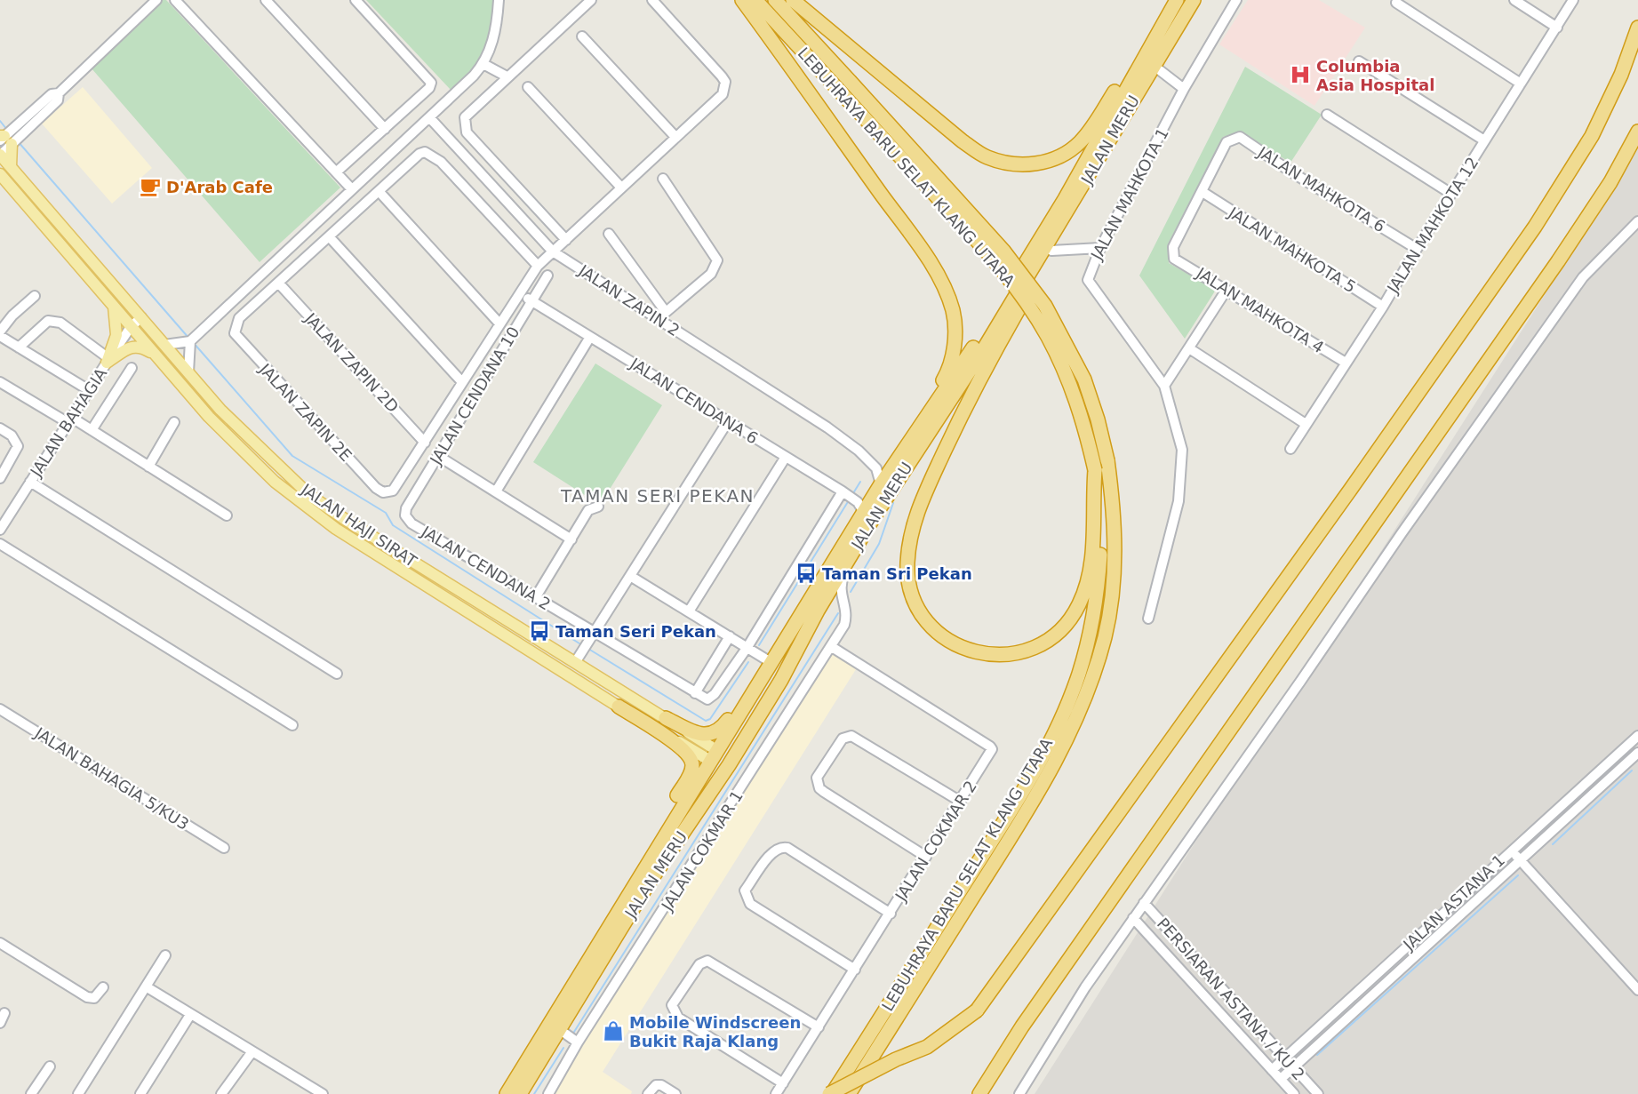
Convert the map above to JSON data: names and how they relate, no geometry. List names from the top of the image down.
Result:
{
  "streets": {
    "highway": ["JALAN MERU", "LEBUHRAYA BARU SELAT KLANG UTARA"],
    "main road": ["JALAN HAJI SIRAT"],
    "street": [
      "JALAN MAHKOTA 6",
      "JALAN MAHKOTA 1",
      "JALAN MAHKOTA 12",
      "JALAN MAHKOTA 5",
      "JALAN ZAPIN 2",
      "JALAN MAHKOTA 4",
      "JALAN ZAPIN 2D",
      "JALAN CENDANA 10",
      "JALAN CENDANA 6",
      "JALAN ZAPIN 2E",
      "JALAN BAHAGIA",
      "JALAN CENDANA 2",
      "JALAN BAHAGIA 5/KU3",
      "JALAN COKMAR 2",
      "JALAN COKMAR 1",
      "JALAN ASTANA 1",
      "PERSIARAN ASTANA / KU 2"
    ]
  },
  "crossings": [
    ["JALAN MERU", "JALAN ZAPIN 2"],
    ["JALAN MERU", "JALAN CENDANA 6"],
    ["JALAN MERU", "JALAN HAJI SIRAT"],
    ["JALAN MERU", "JALAN COKMAR 1"],
    ["JALAN MAHKOTA 6", "JALAN MAHKOTA 12"],
    ["JALAN MAHKOTA 6", "JALAN MAHKOTA 5"],
    ["JALAN MAHKOTA 6", "JALAN MAHKOTA 4"],
    ["JALAN MAHKOTA 12", "JALAN MAHKOTA 5"],
    ["JALAN MAHKOTA 12", "JALAN MAHKOTA 4"],
    ["JALAN MAHKOTA 5", "JALAN MAHKOTA 4"],
    ["JALAN ZAPIN 2D", "JALAN ZAPIN 2E"],
    ["JALAN CENDANA 10", "JALAN CENDANA 6"],
    ["JALAN CENDANA 10", "JALAN CENDANA 2"],
    ["JALAN CENDANA 6", "JALAN COKMAR 1"],
    ["JALAN BAHAGIA", "JALAN HAJI SIRAT"],
    ["JALAN COKMAR 2", "JALAN COKMAR 1"],
    ["JALAN ASTANA 1", "PERSIARAN ASTANA / KU 2"]
  ],
  "districts": ["TAMAN SERI PEKAN"],
  "places": {
    "hospital": ["Columbia Asia Hospital"],
    "cafe": ["D'Arab Cafe"],
    "bus stop": ["Taman Sri Pekan", "Taman Seri Pekan"],
    "shop": ["Mobile Windscreen Bukit Raja Klang"]
  }
}
